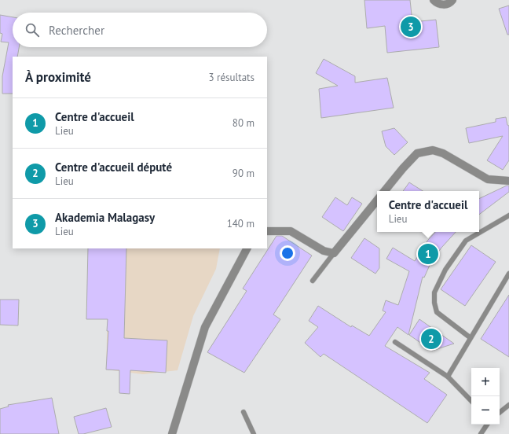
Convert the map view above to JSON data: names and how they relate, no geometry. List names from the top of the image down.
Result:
{
  "page": {
    "search": "Rechercher",
    "pins": ["3", "1", "2"],
    "heading": ["À proximité", "3 résultats"],
    "list": [
      {
        "mark": "1",
        "name": "Centre d'accueil",
        "note": "Lieu",
        "value": "80 m"
      },
      {
        "mark": "2",
        "name": "Centre d'accueil député",
        "note": "Lieu",
        "value": "90 m"
      },
      {
        "mark": "3",
        "name": "Akademia Malagasy",
        "note": "Lieu",
        "value": "140 m"
      }
    ],
    "popup": ["Centre d'accueil", "Lieu"],
    "map_buttons": ["+", "−"]
  }
}
